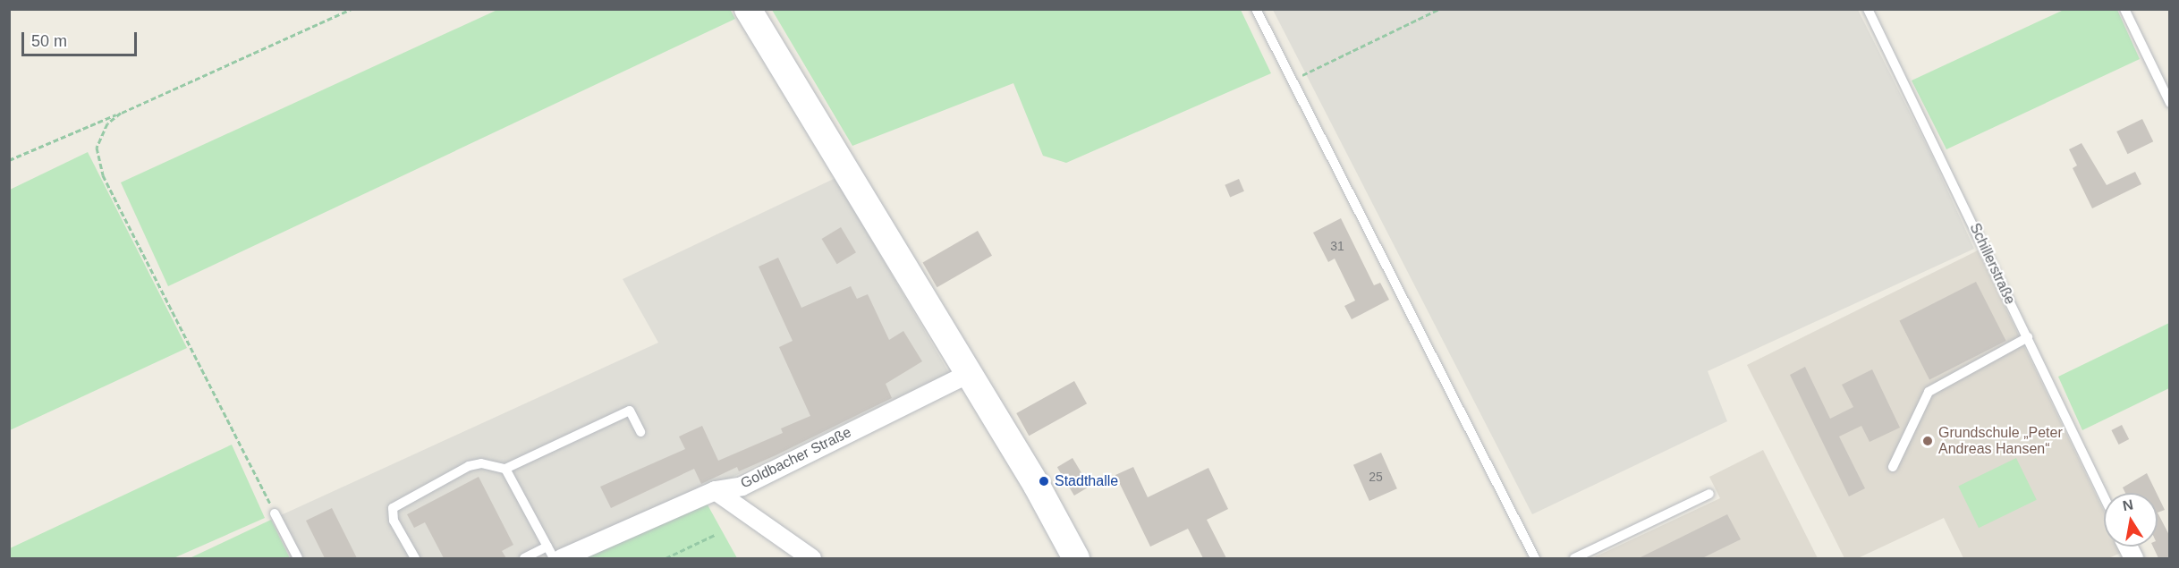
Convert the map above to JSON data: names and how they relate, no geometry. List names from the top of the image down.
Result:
{
  "streets": {
    "street": ["Goldbacher Straße"],
    "lane": ["Schillerstraße"]
  },
  "places": ["Grundschule „Peter Andreas Hansen“", "Stadthalle"],
  "house_numbers": ["31", "25"],
  "scale_bar": "50 m",
  "north": "top"
}
